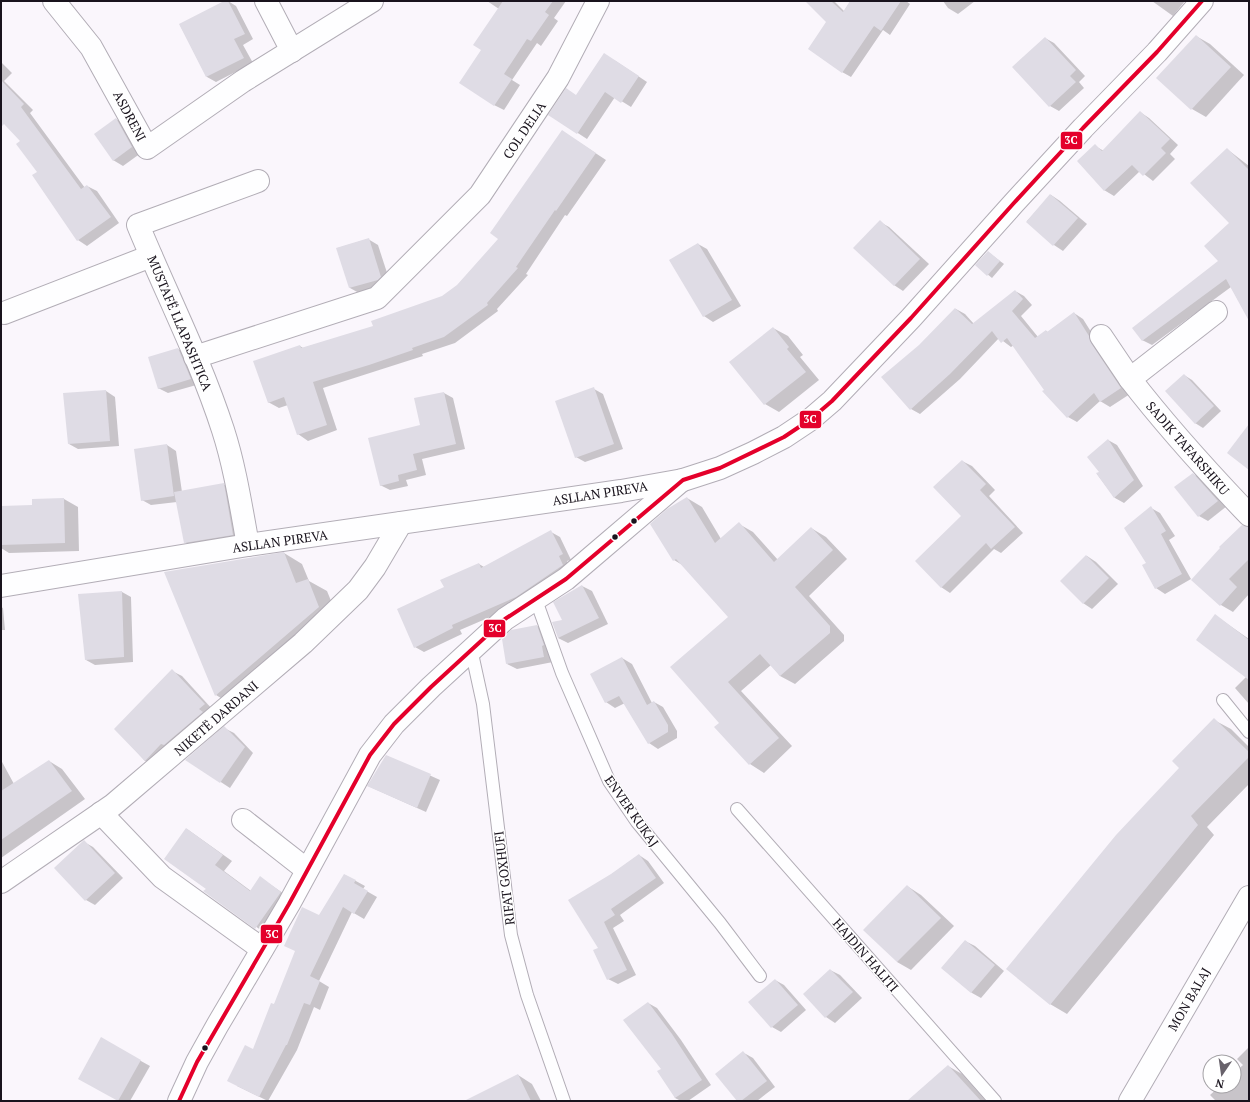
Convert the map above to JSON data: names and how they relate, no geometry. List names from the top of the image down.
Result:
{
  "streets": {
    "street": [
      "ASDRENI",
      "COL DELIA",
      "MUSTAFË LLAPASHTICA",
      "SADIK TAFARSHIKU",
      "ASLLAN PIREVA",
      "NIKETË DARDANI",
      "MON BALAJ"
    ],
    "lane": ["ENVER KUKAJ", "RIFAT GOXHUFI", "HAJDIN HALITI"]
  },
  "crossings": [
    ["COL DELIA", "MUSTAFË LLAPASHTICA"],
    ["MUSTAFË LLAPASHTICA", "ASLLAN PIREVA"],
    ["ASLLAN PIREVA", "NIKETË DARDANI"]
  ],
  "lines": ["transit line 3C"],
  "north": "bottom"
}
